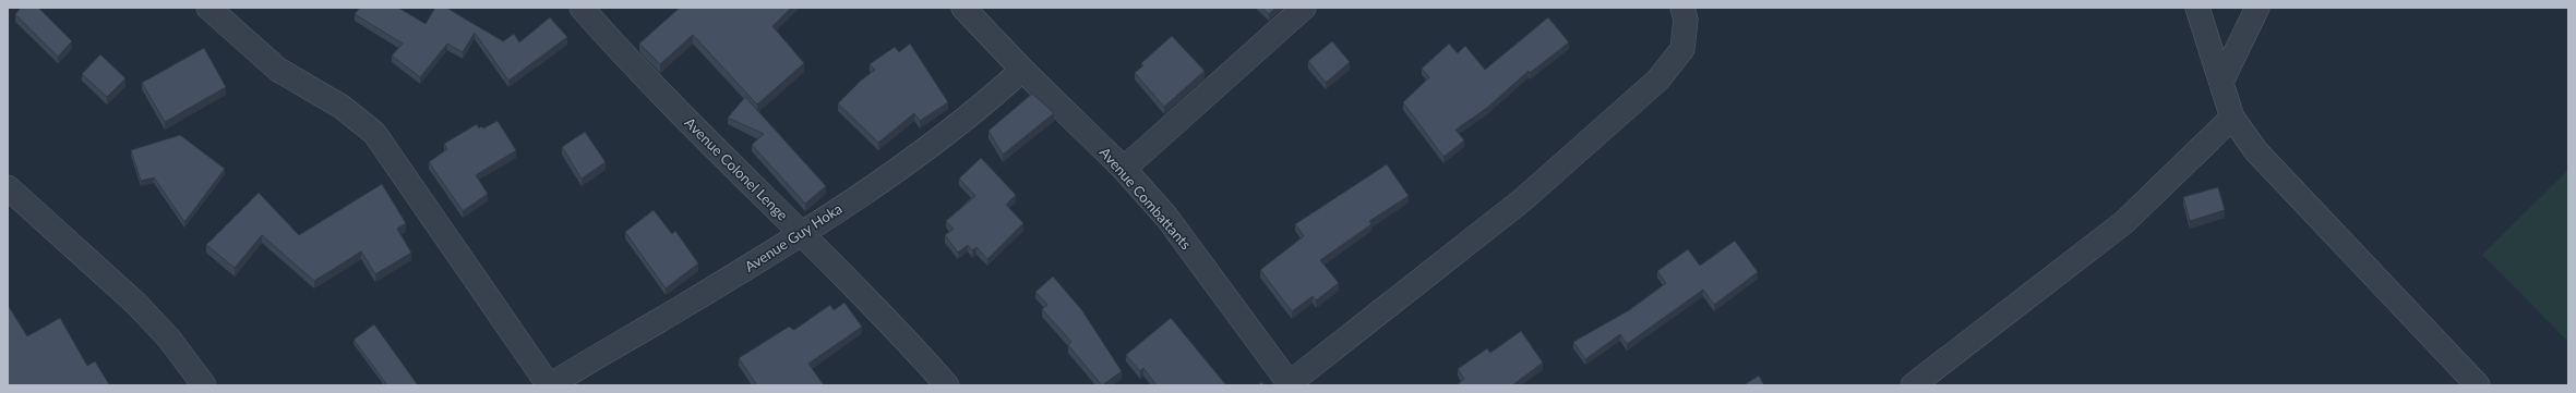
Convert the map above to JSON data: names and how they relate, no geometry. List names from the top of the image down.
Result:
{
  "streets": {
    "street": ["Avenue Colonel Lenge", "Avenue Combattants", "Avenue Guy Hoka"]
  },
  "crossings": [
    ["Avenue Colonel Lenge", "Avenue Guy Hoka"],
    ["Avenue Combattants", "Avenue Guy Hoka"]
  ]
}
